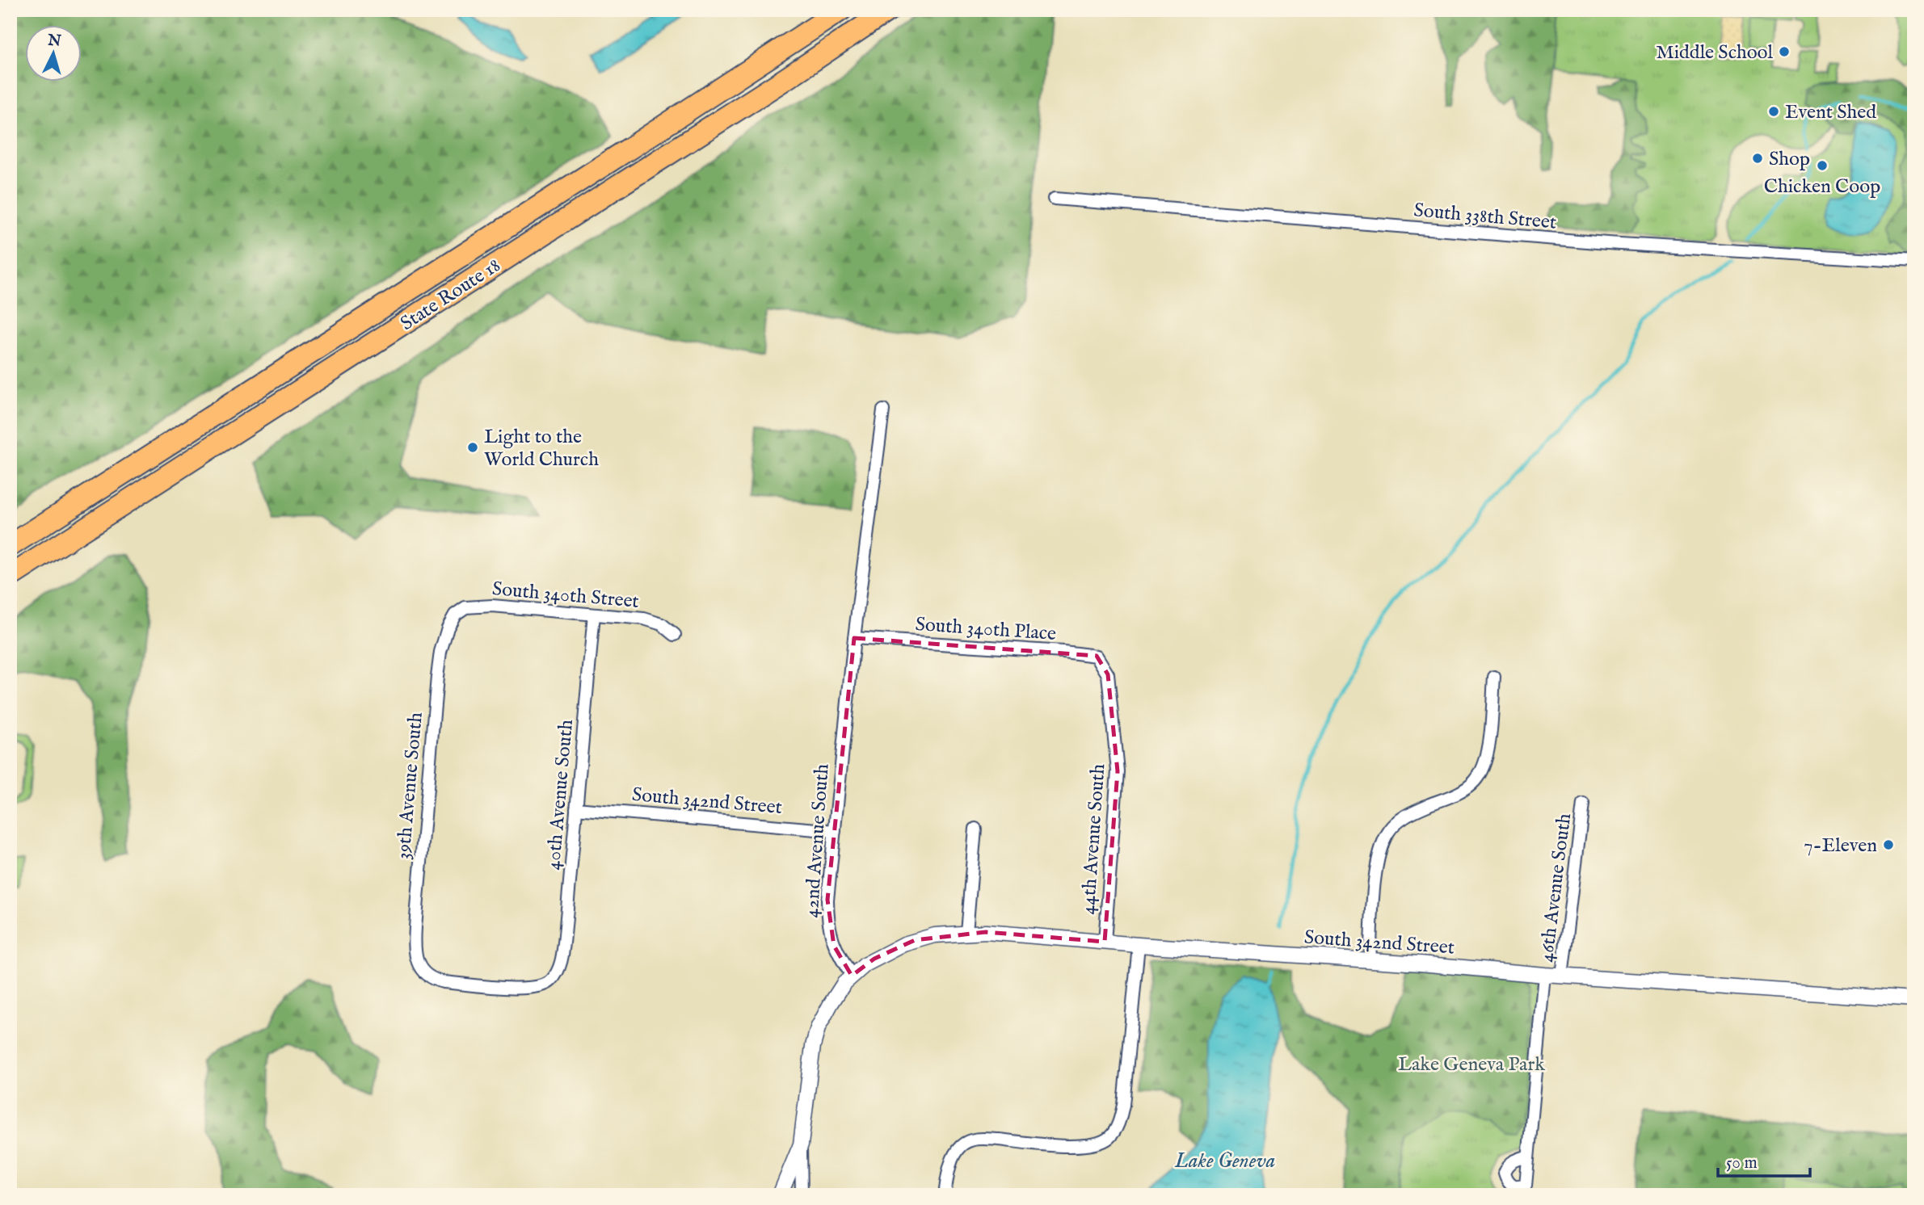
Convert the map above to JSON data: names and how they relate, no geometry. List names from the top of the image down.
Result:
{
  "streets": {
    "highway": ["State Route 18"],
    "street": [
      "South 338th Street",
      "South 340th Street",
      "South 340th Place",
      "39th Avenue South",
      "40th Avenue South",
      "South 342nd Street",
      "44th Avenue South",
      "42nd Avenue South",
      "46th Avenue South"
    ]
  },
  "crossings": [
    ["South 340th Street", "39th Avenue South"],
    ["South 340th Street", "40th Avenue South"],
    ["South 340th Place", "44th Avenue South"],
    ["South 340th Place", "42nd Avenue South"],
    ["39th Avenue South", "40th Avenue South"],
    ["40th Avenue South", "South 342nd Street"],
    ["South 342nd Street", "44th Avenue South"],
    ["South 342nd Street", "42nd Avenue South"],
    ["South 342nd Street", "46th Avenue South"]
  ],
  "water": ["Lake Geneva"],
  "parks": ["Lake Geneva Park"],
  "places": [
    "Middle School",
    "Event Shed",
    "Shop",
    "Chicken Coop",
    "Light to the World Church",
    "7-Eleven"
  ],
  "scale_bar": "50 m",
  "north": "top"
}
